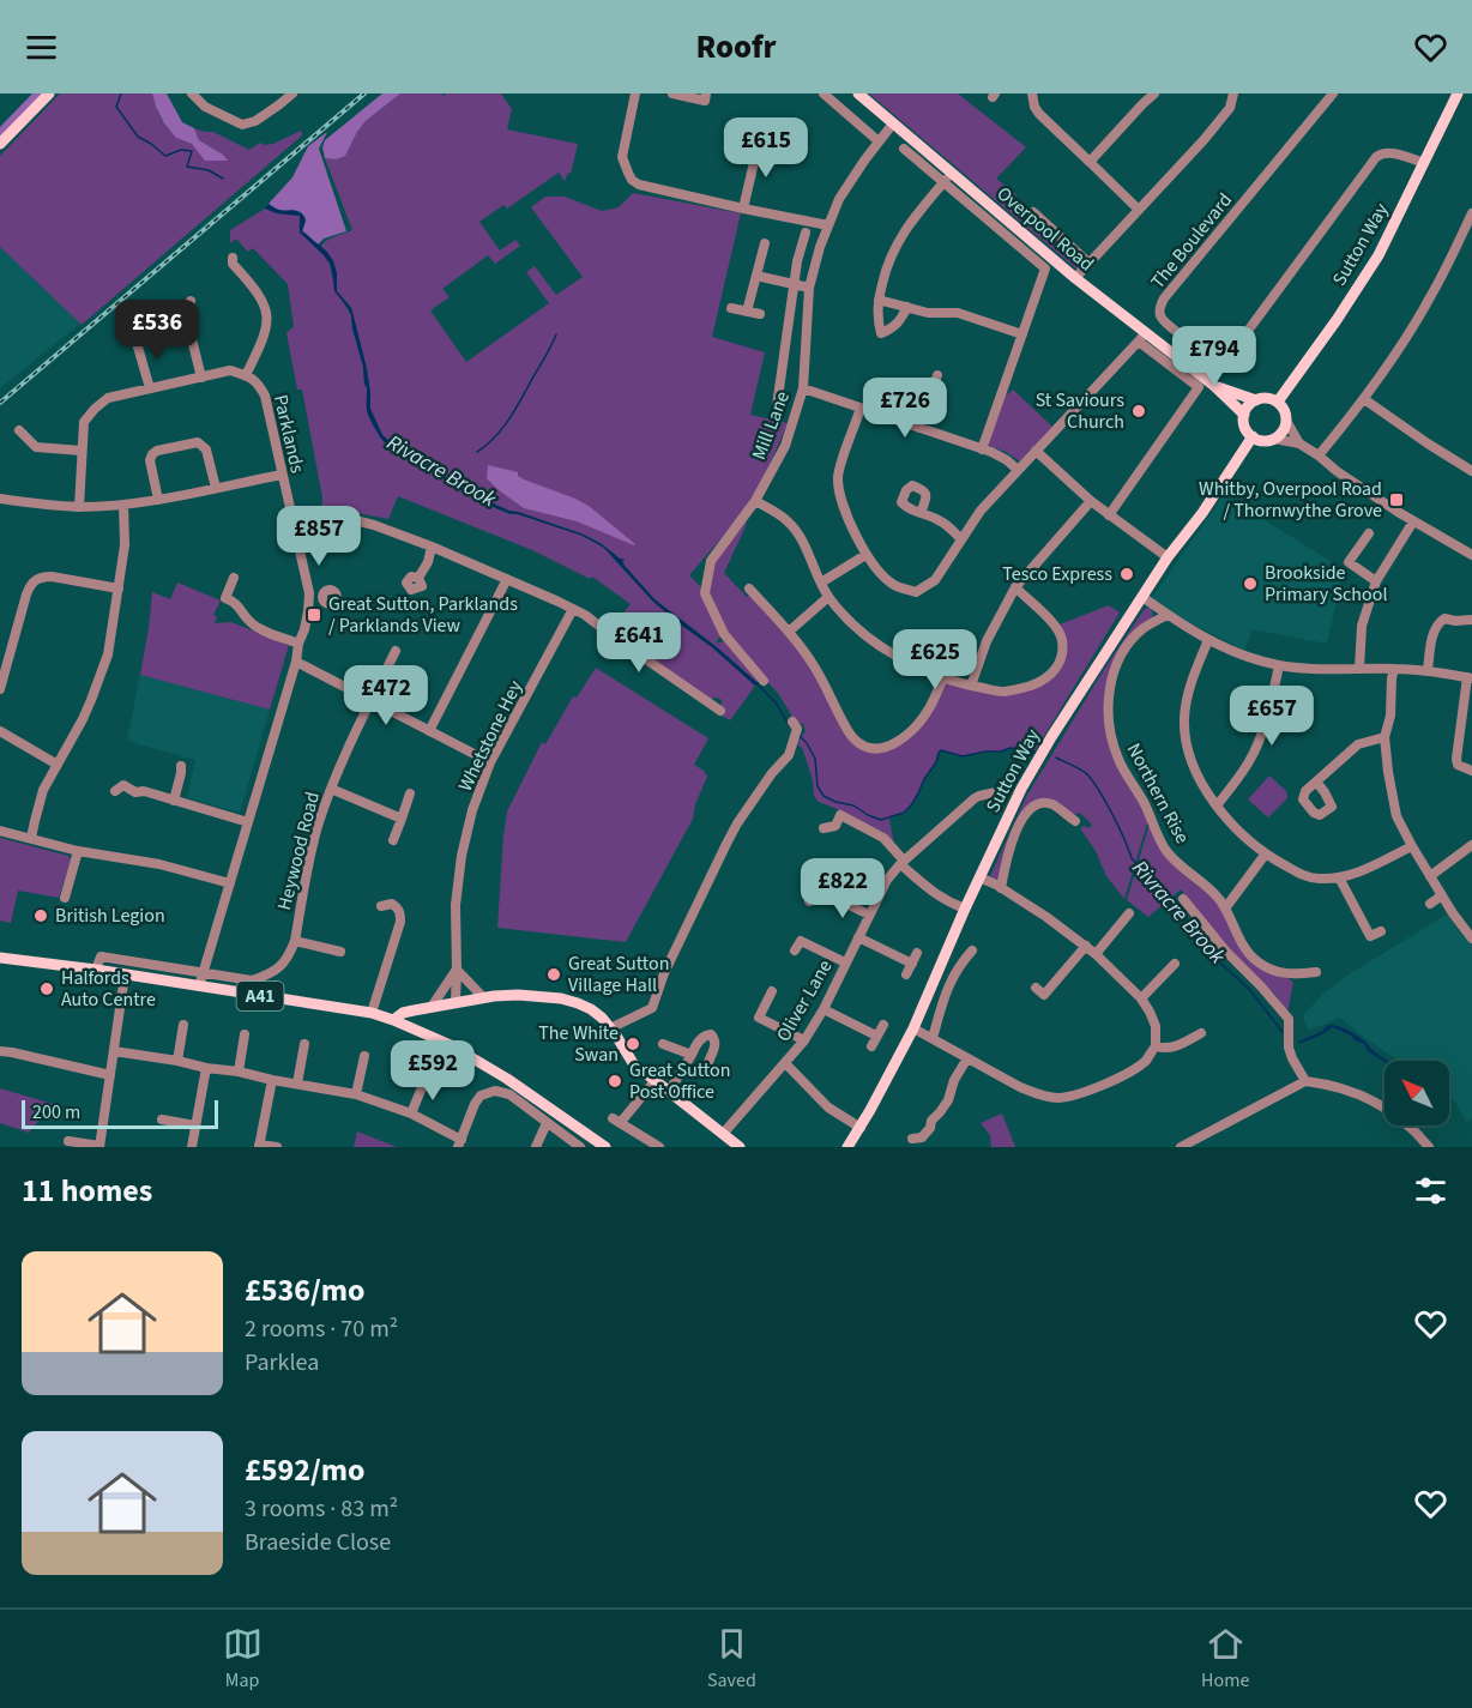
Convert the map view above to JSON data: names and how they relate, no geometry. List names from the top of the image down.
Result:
{
  "streets": {
    "main road": ["Overpool Road", "Sutton Way", "A41"],
    "street": [
      "The Boulevard",
      "Mill Lane",
      "Parklands",
      "Whetstone Hey",
      "Northern Rise",
      "Heywood Road",
      "Oliver Lane"
    ]
  },
  "crossings": [
    ["Overpool Road", "Sutton Way"],
    ["Overpool Road", "Mill Lane"],
    ["The Boulevard", "Sutton Way"],
    ["Parklands", "Heywood Road"],
    ["Parklands", "A41"]
  ],
  "water": ["Rivacre Brook", "Rivracre Brook"],
  "places": {
    "other": [
      "St Saviours Church",
      "Tesco Express",
      "Brookside Primary School",
      "British Legion",
      "Great Sutton Village Hall",
      "Halfords Auto Centre",
      "The White Swan",
      "Great Sutton Post Office"
    ],
    "transit": ["Whitby, Overpool Road / Thornwythe Grove", "Great Sutton, Parklands / Parklands View"]
  },
  "scale_bar": "200 m",
  "north": "top left",
  "page": {
    "header": "Roofr",
    "price": [
      "£615",
      "£536",
      "£794",
      "£726",
      "£857",
      "£641",
      "£625",
      "£472",
      "£657",
      "£822",
      "£592"
    ],
    "scale": "200 m",
    "heading": "11 homes",
    "list": [
      {
        "name": "£536/mo",
        "note": "2 rooms · 70 m² · Parklea"
      },
      {
        "name": "£592/mo",
        "note": "3 rooms · 83 m² · Braeside Close"
      }
    ],
    "tabs": ["Map", "Saved", "Home"]
  }
}
